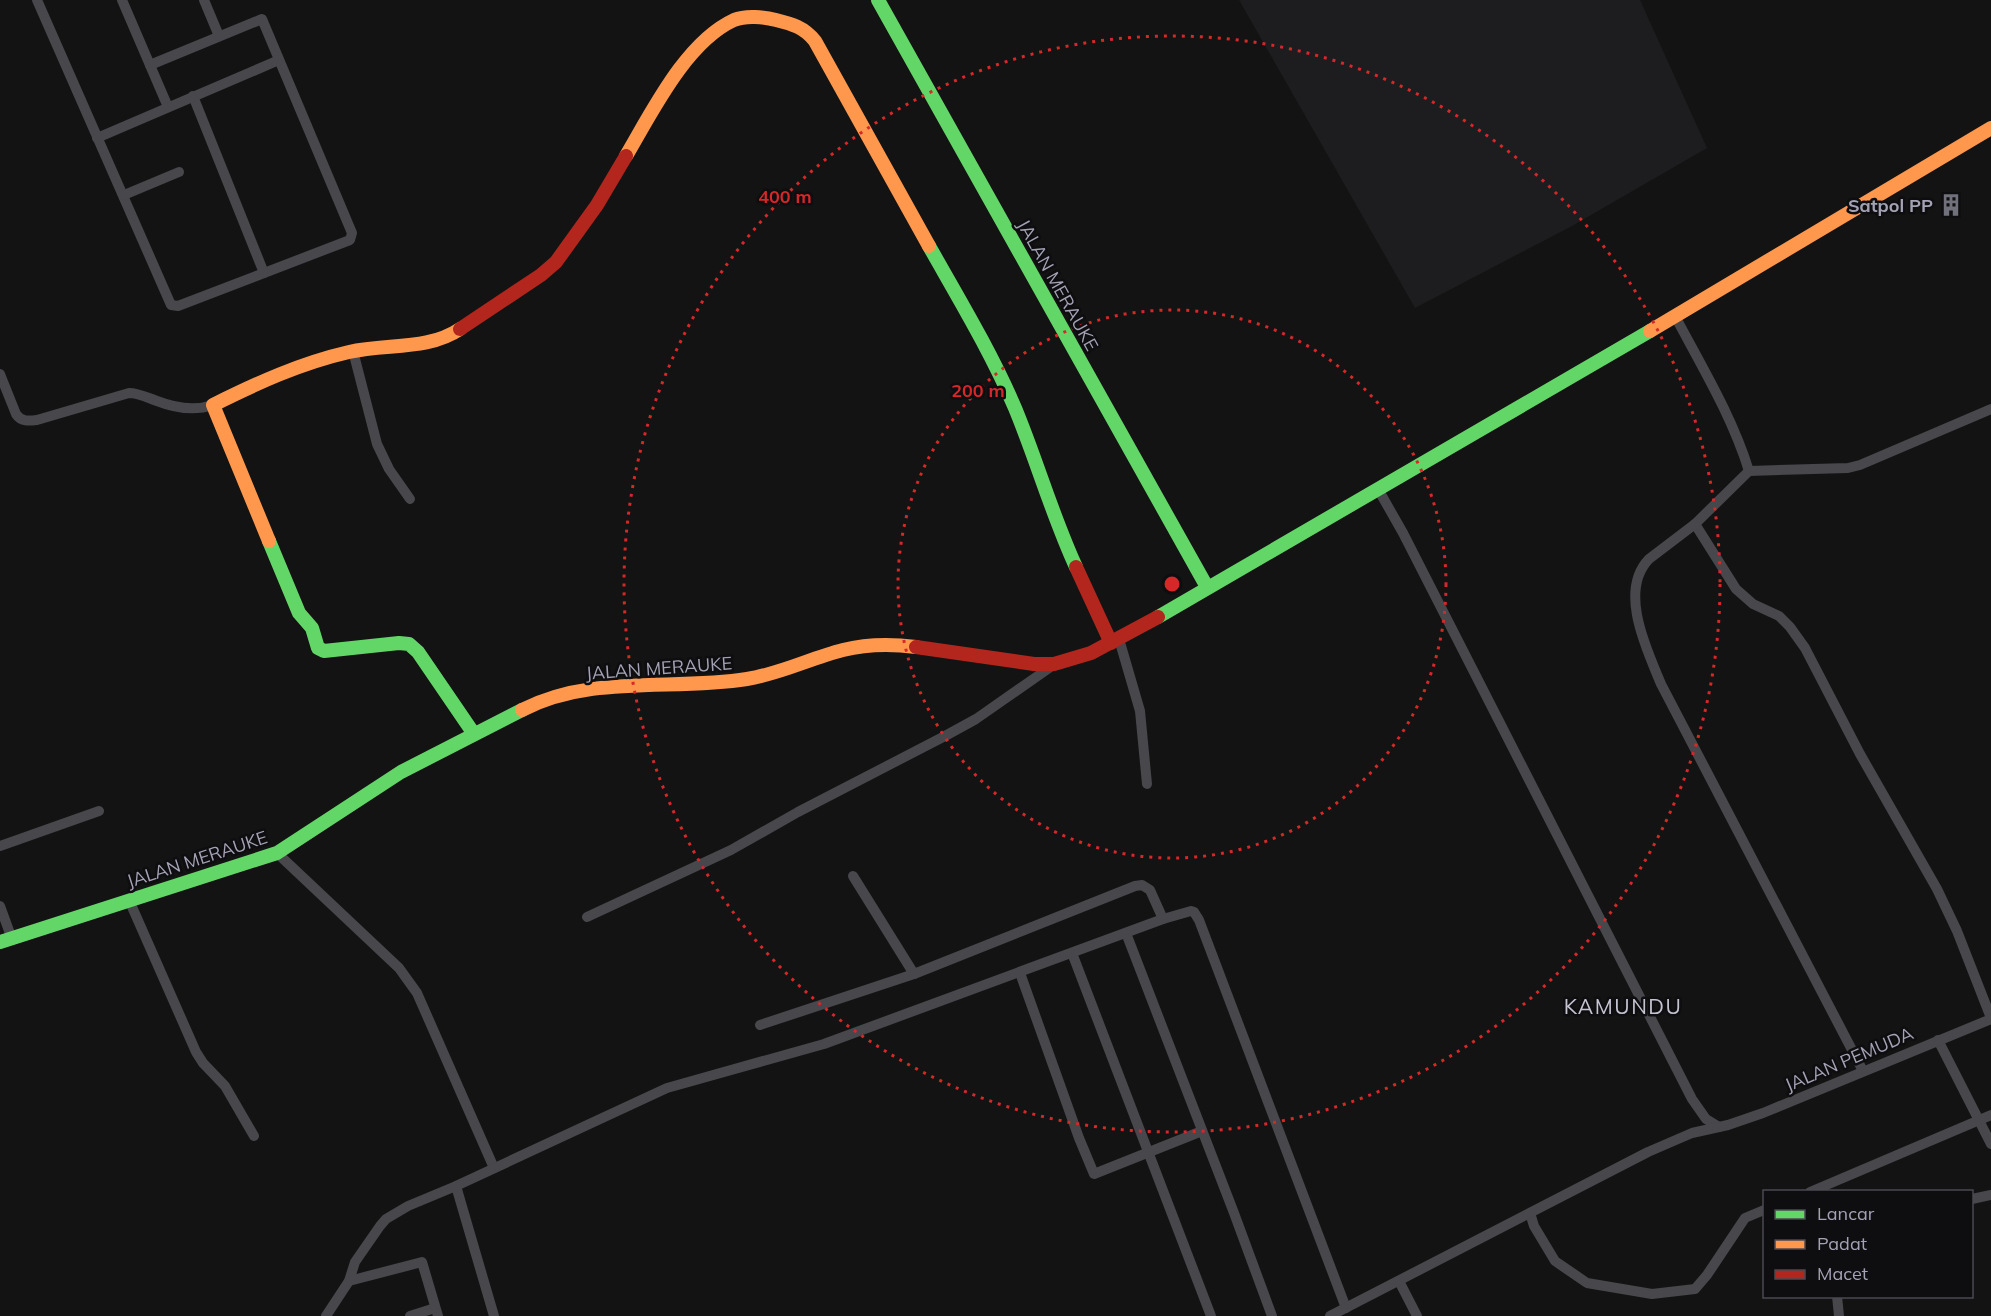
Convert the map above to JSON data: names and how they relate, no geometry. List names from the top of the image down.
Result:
{
  "streets": {
    "main road": ["JALAN MERAUKE"],
    "street": ["JALAN PEMUDA"]
  },
  "districts": ["KAMUNDU"],
  "places": {
    "building": ["Satpol PP"]
  },
  "legend": ["Lancar", "Padat", "Macet"],
  "rings": ["400 m", "200 m"]
}
